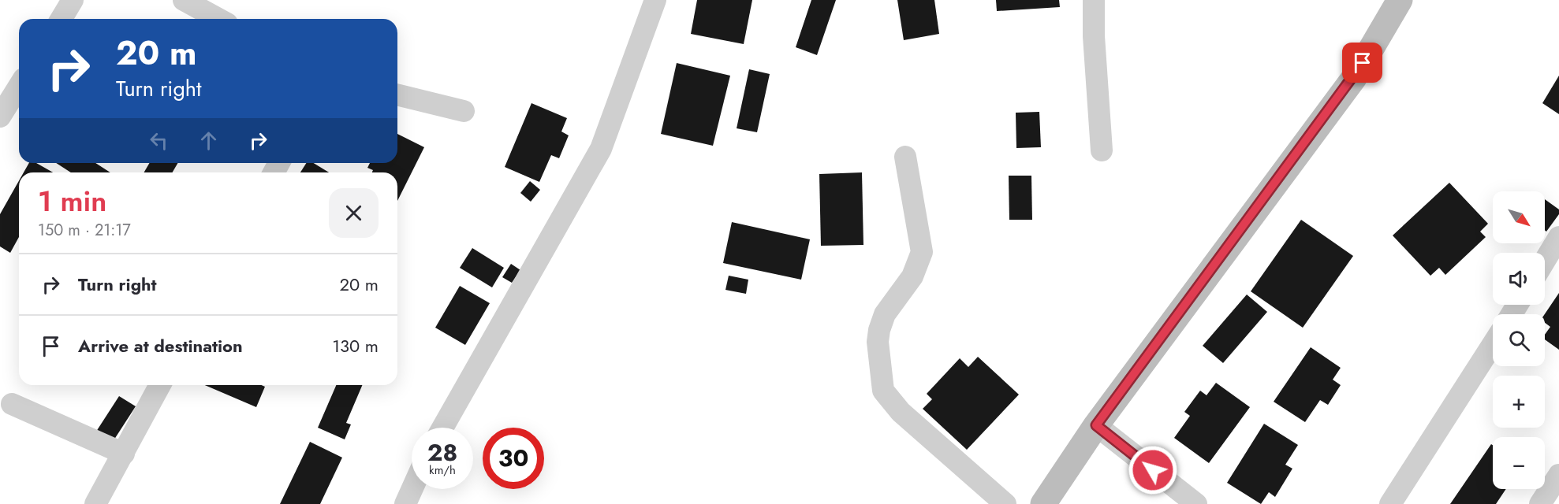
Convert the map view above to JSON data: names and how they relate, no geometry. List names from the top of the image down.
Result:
{
  "north": "bottom right",
  "page": {
    "turn": ["20 m", "Turn right"],
    "heading": ["1 min", "150 m · 21:17"],
    "map_buttons": ["+", "−"],
    "list": [
      {
        "name": "Turn right",
        "value": "20 m"
      },
      {
        "name": "Arrive at destination",
        "value": "130 m"
      }
    ],
    "speed": "28 km/h",
    "limit": "30"
  }
}
